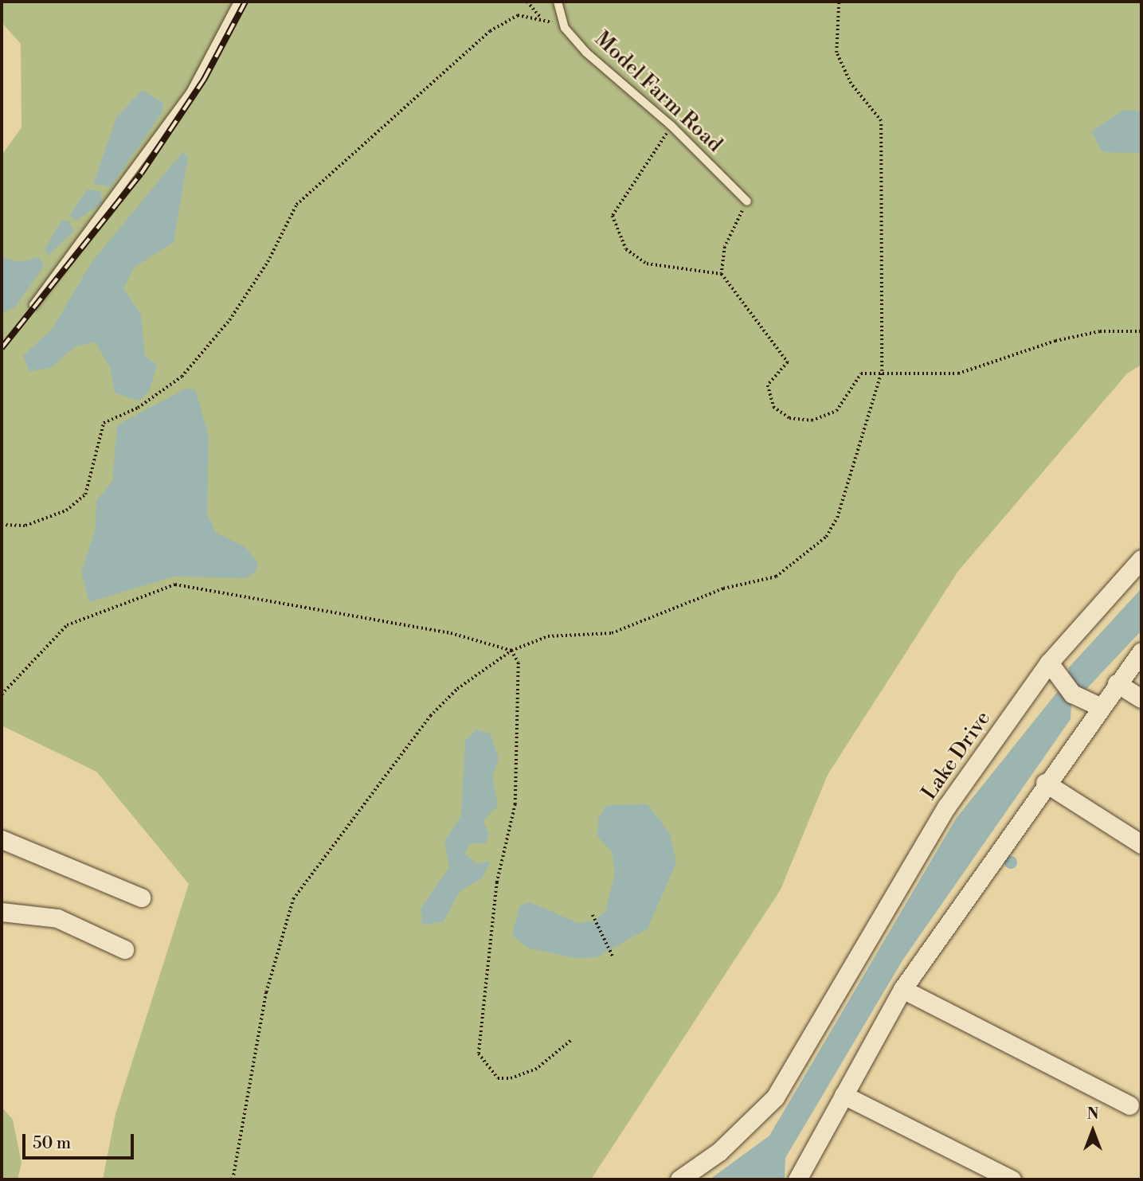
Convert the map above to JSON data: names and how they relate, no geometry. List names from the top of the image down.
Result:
{
  "streets": {
    "street": ["Lake Drive"],
    "lane": ["Model Farm Road"]
  },
  "scale_bar": "50 m",
  "north": "top"
}
